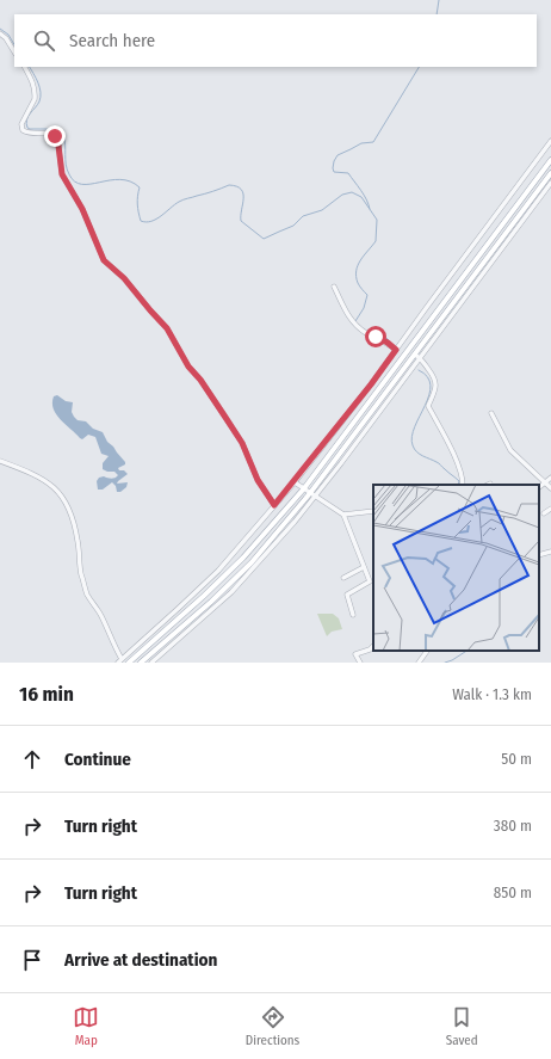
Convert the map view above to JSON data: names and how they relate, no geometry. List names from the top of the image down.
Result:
{
  "page": {
    "search": "Search here",
    "heading": ["16 min", "Walk · 1.3 km"],
    "list": [
      ["Continue", "50 m"],
      ["Turn right", "380 m"],
      ["Turn right", "850 m"],
      "Arrive at destination"
    ],
    "nav": ["Map", "Directions", "Saved"]
  }
}
